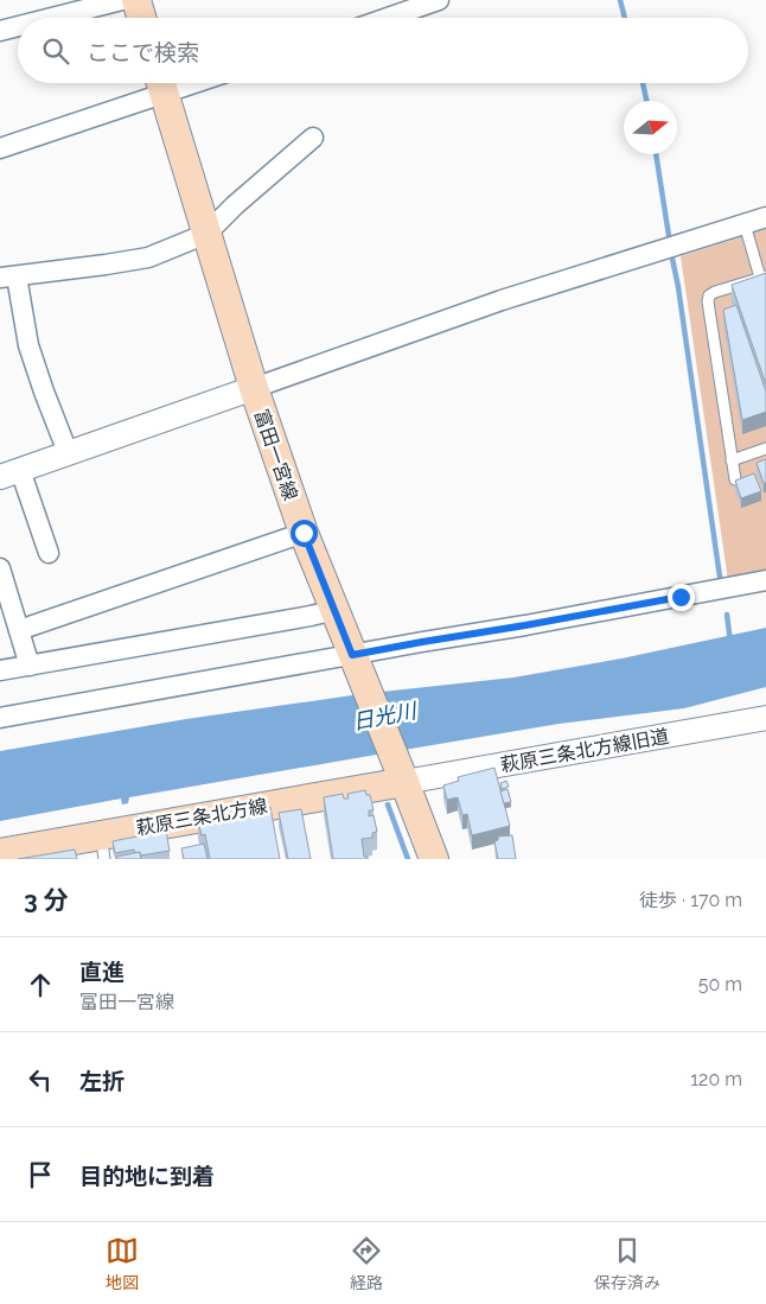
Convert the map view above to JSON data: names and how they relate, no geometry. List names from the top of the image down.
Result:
{
  "streets": {
    "main road": ["富田一宮線", "萩原三条北方線"],
    "street": ["萩原三条北方線旧道"]
  },
  "crossings": [
    ["富田一宮線", "萩原三条北方線旧道"],
    ["富田一宮線", "萩原三条北方線"],
    ["萩原三条北方線旧道", "萩原三条北方線"]
  ],
  "water": ["日光川"],
  "north": "right",
  "page": {
    "search": "ここで検索",
    "heading": ["3 分", "徒歩 · 170 m"],
    "list": [
      ["直進", "富田一宮線", "50 m"],
      ["左折", "120 m"],
      "目的地に到着"
    ],
    "nav": ["地図", "経路", "保存済み"]
  }
}
